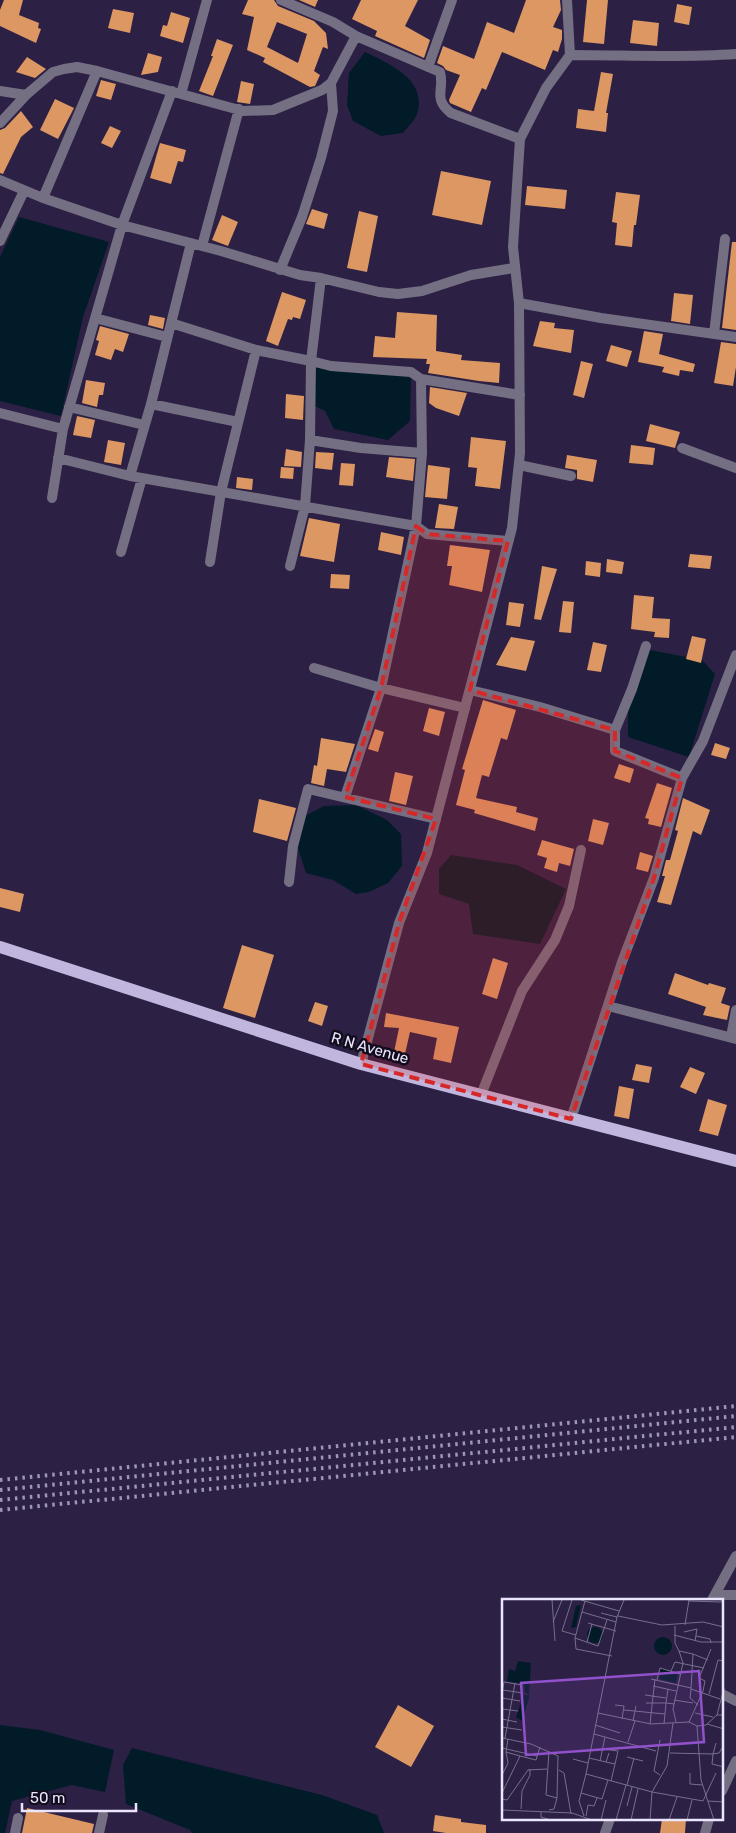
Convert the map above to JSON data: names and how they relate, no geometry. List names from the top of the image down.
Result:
{
  "streets": {
    "main road": ["R N Avenue"]
  },
  "scale_bar": "50 m"
}
